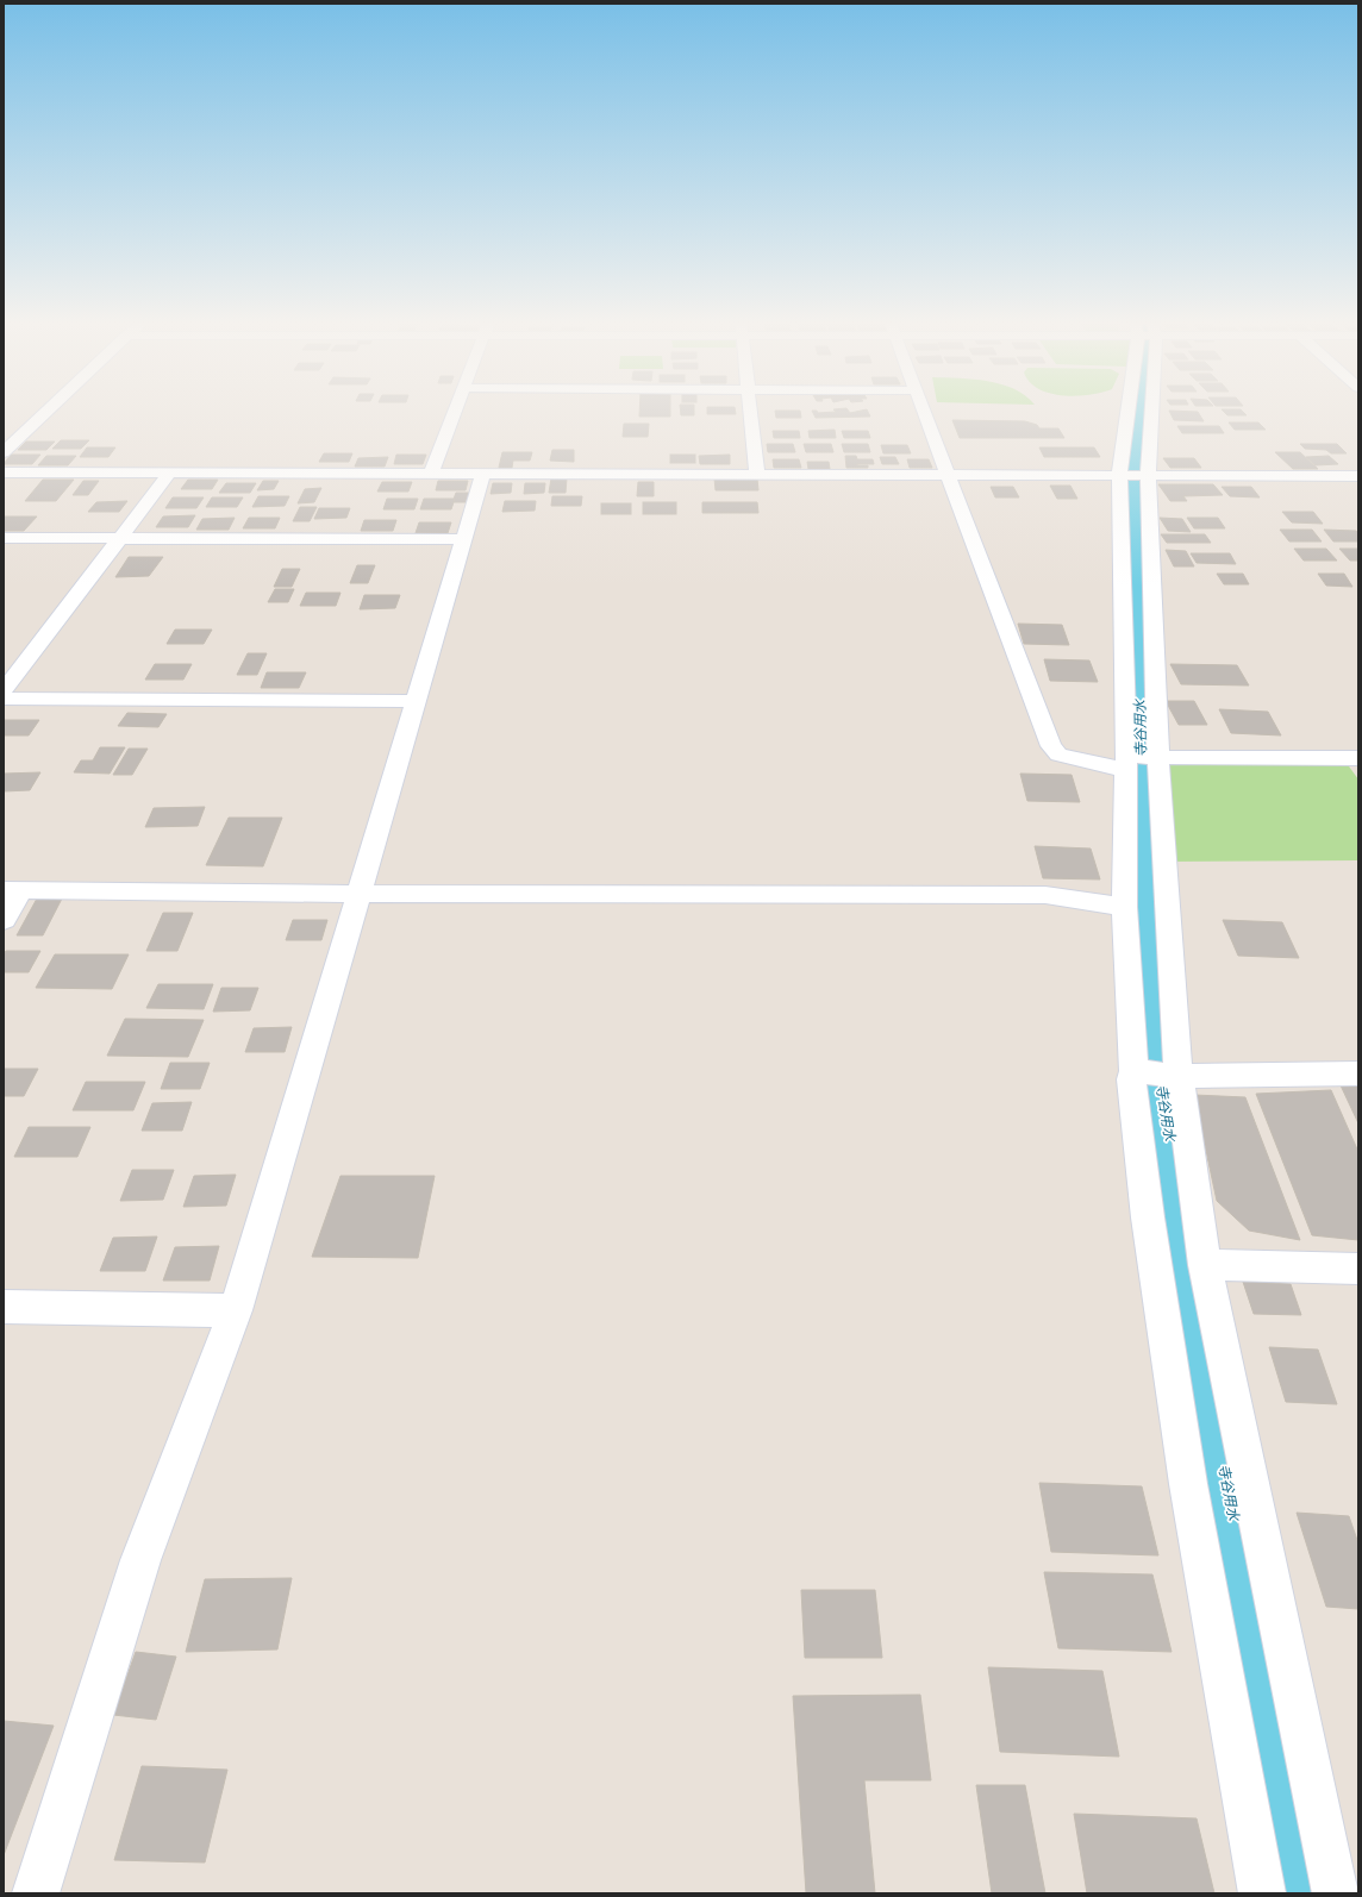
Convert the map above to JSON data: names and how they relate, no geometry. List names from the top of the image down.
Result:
{
  "water": ["寺谷用水"]
}
